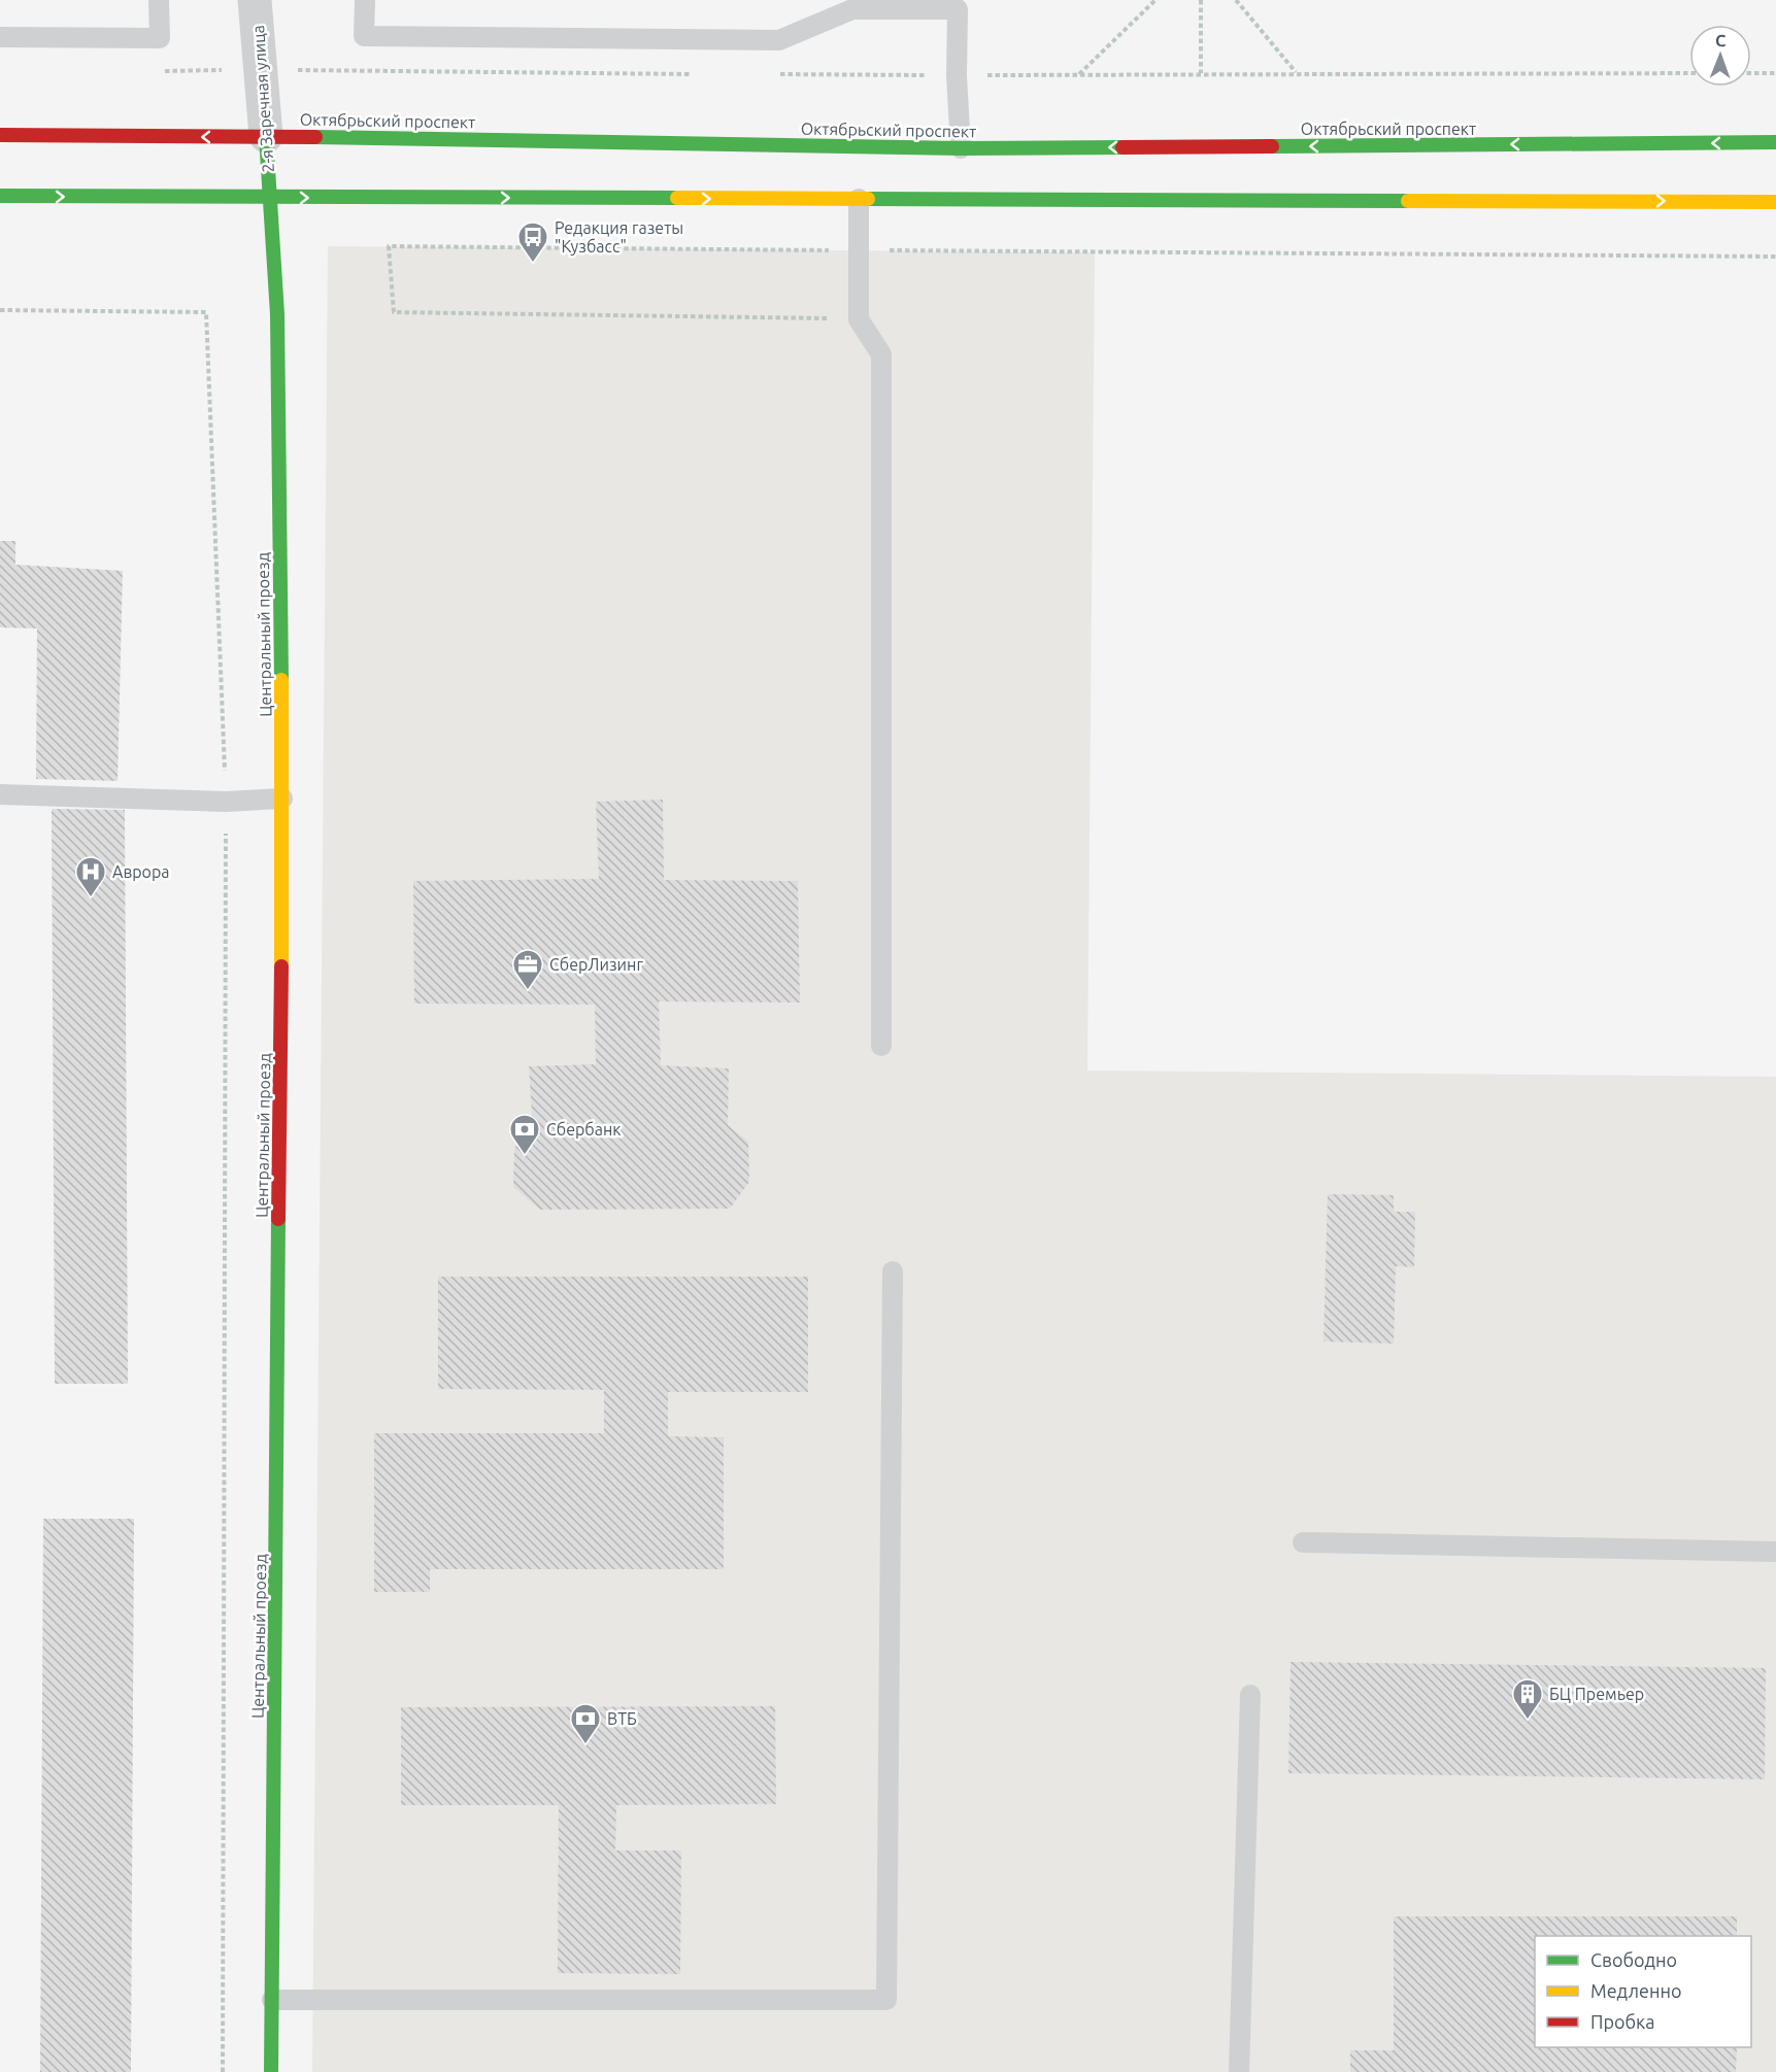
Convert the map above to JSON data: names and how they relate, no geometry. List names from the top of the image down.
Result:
{
  "streets": {
    "main road": ["2-я Заречная улица", "Октябрьский проспект", "Центральный проезд"]
  },
  "crossings": [
    ["2-я Заречная улица", "Октябрьский проспект"],
    ["2-я Заречная улица", "Центральный проезд"]
  ],
  "places": {
    "bus stop": ["Редакция газеты \"Кузбасс\""],
    "hospital": ["Аврора"],
    "office": ["СберЛизинг"],
    "bank": ["Сбербанк", "ВТБ"],
    "building": ["БЦ Премьер"]
  },
  "legend": ["Свободно", "Медленно", "Пробка"],
  "north": "top"
}
